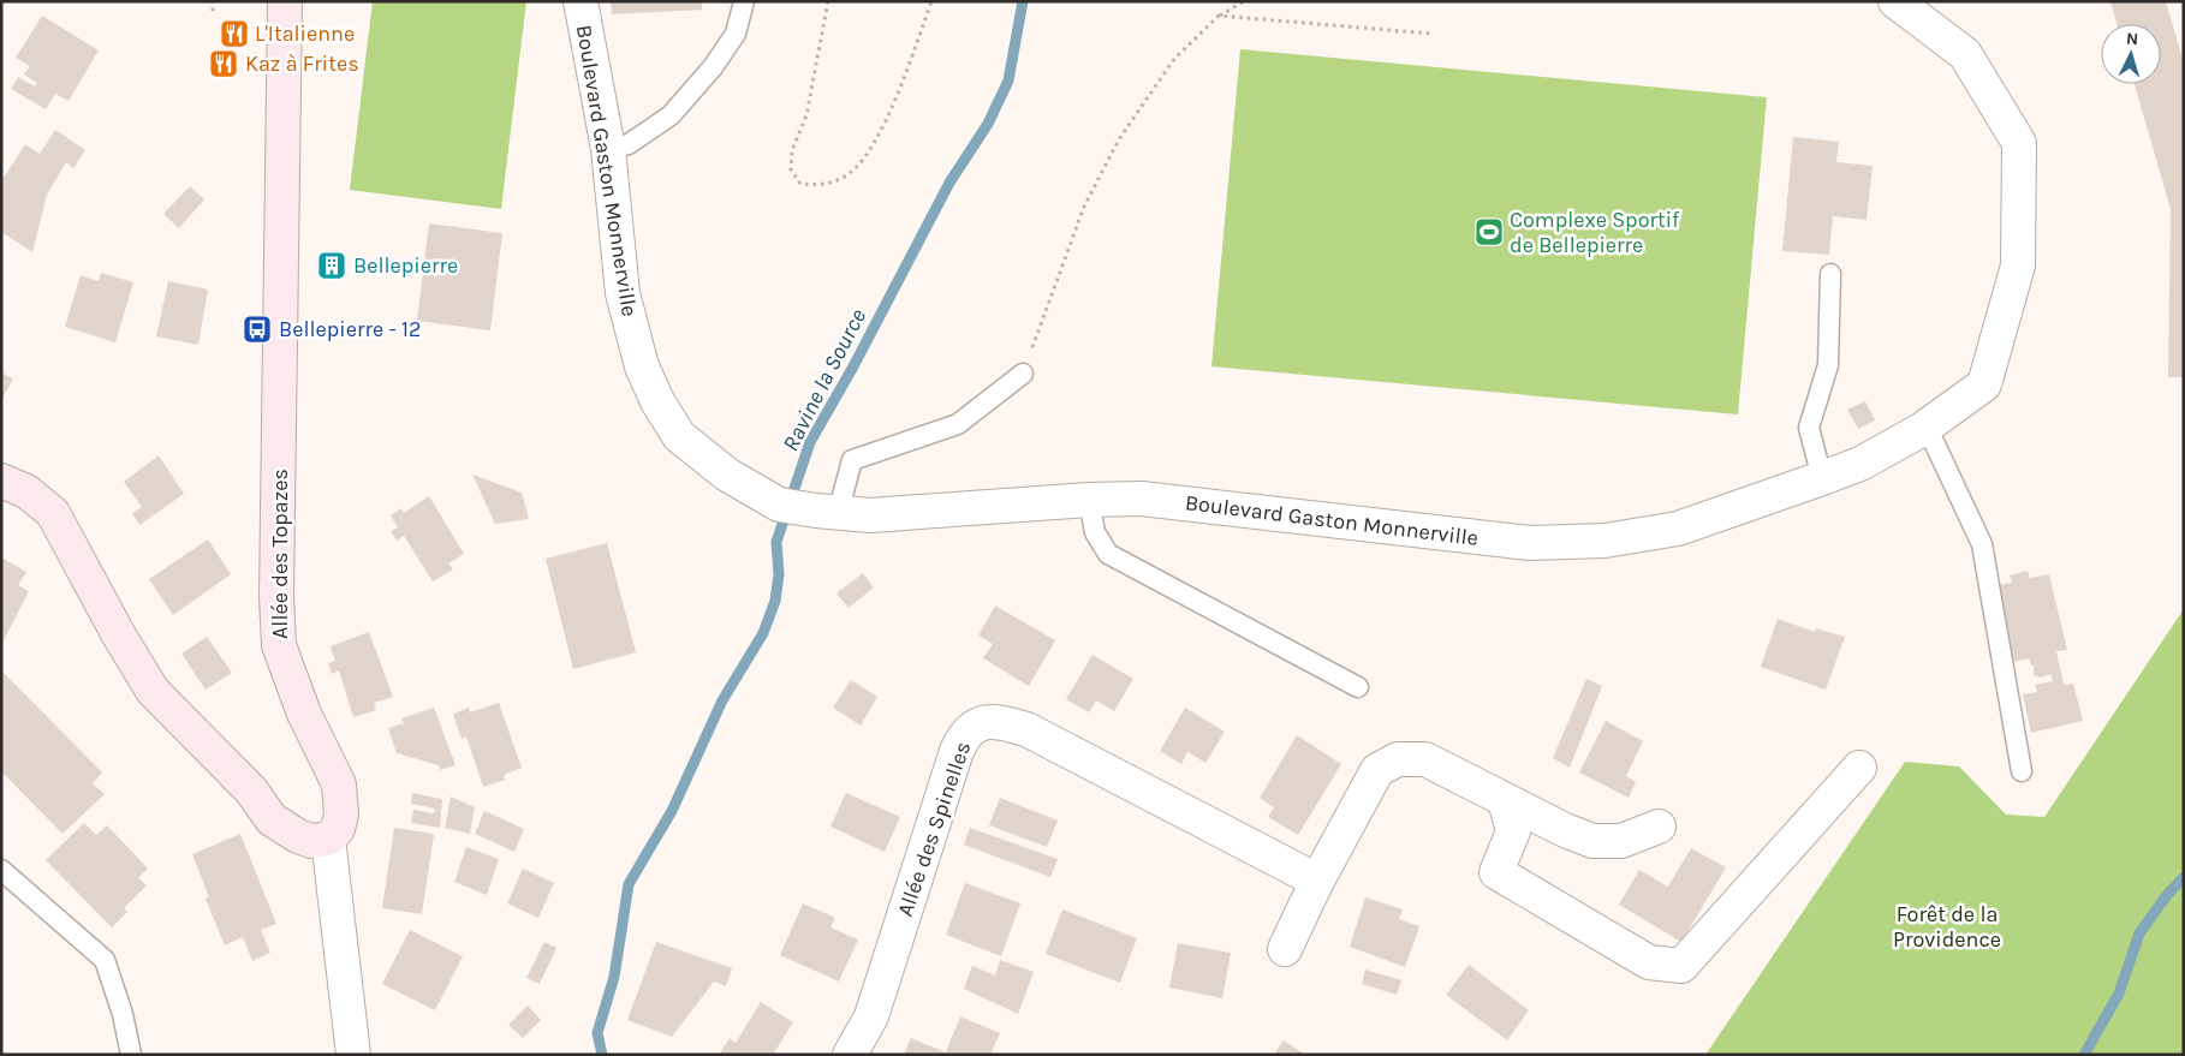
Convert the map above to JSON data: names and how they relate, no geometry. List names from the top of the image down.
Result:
{
  "streets": {
    "main road": ["Allée des Topazes"],
    "street": ["Boulevard Gaston Monnerville", "Allée des Spinelles"]
  },
  "water": ["Ravine la Source"],
  "parks": ["Forêt de la Providence"],
  "places": {
    "restaurant": ["L'Italienne", "Kaz à Frites"],
    "sports": ["Complexe Sportif de Bellepierre"],
    "building": ["Bellepierre"],
    "bus stop": ["Bellepierre - 12"]
  },
  "north": "top"
}
